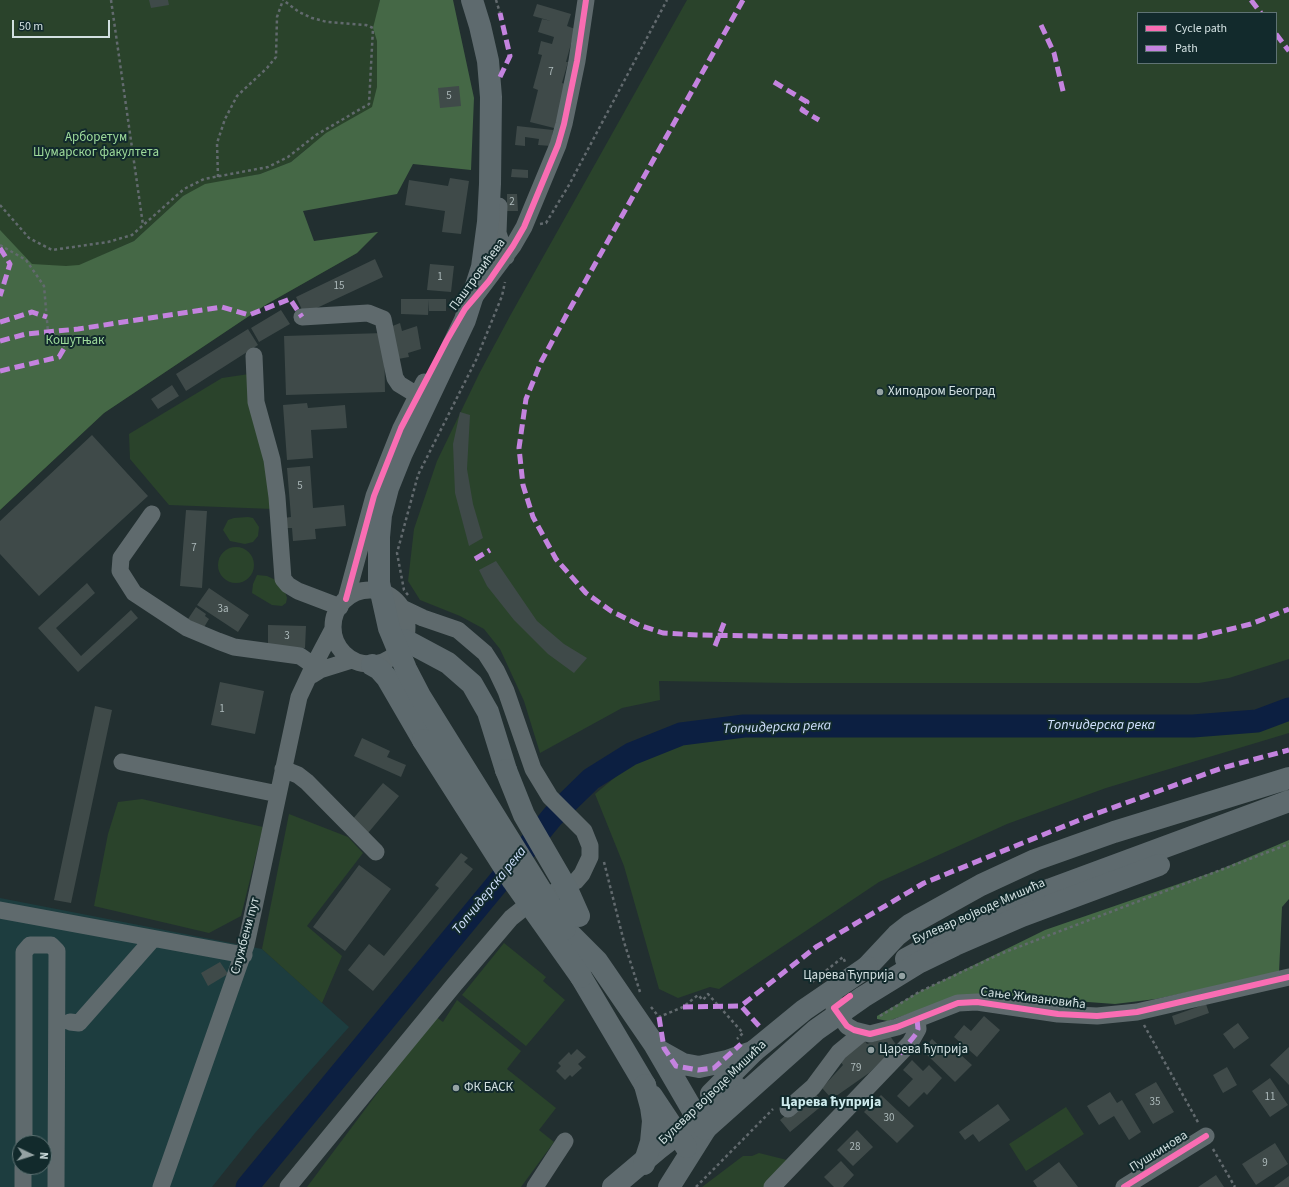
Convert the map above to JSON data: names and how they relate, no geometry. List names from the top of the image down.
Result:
{
  "streets": {
    "main road": ["Булевар војводе Мишића"],
    "street": [
      "Паштровићева",
      "Службени пут",
      "Сање Живановића",
      "Пушкинова"
    ]
  },
  "crossings": [
    ["Паштровићева", "Службени пут"]
  ],
  "districts": ["Царева ћуприја"],
  "water": ["Топчидерска река"],
  "parks": ["Арборетум Шумарског факултета", "Кошутњак"],
  "places": [
    "Хиподром Београд",
    "Царева Ћуприја",
    "Царева ћуприја",
    "ФК БАСК"
  ],
  "house_numbers": [
    "7",
    "5",
    "2",
    "1",
    "15",
    "5",
    "7",
    "3a",
    "3",
    "1",
    "79",
    "11",
    "35",
    "30",
    "28",
    "9"
  ],
  "legend": ["Cycle path", "Path"],
  "scale_bar": "50 m",
  "north": "right"
}
